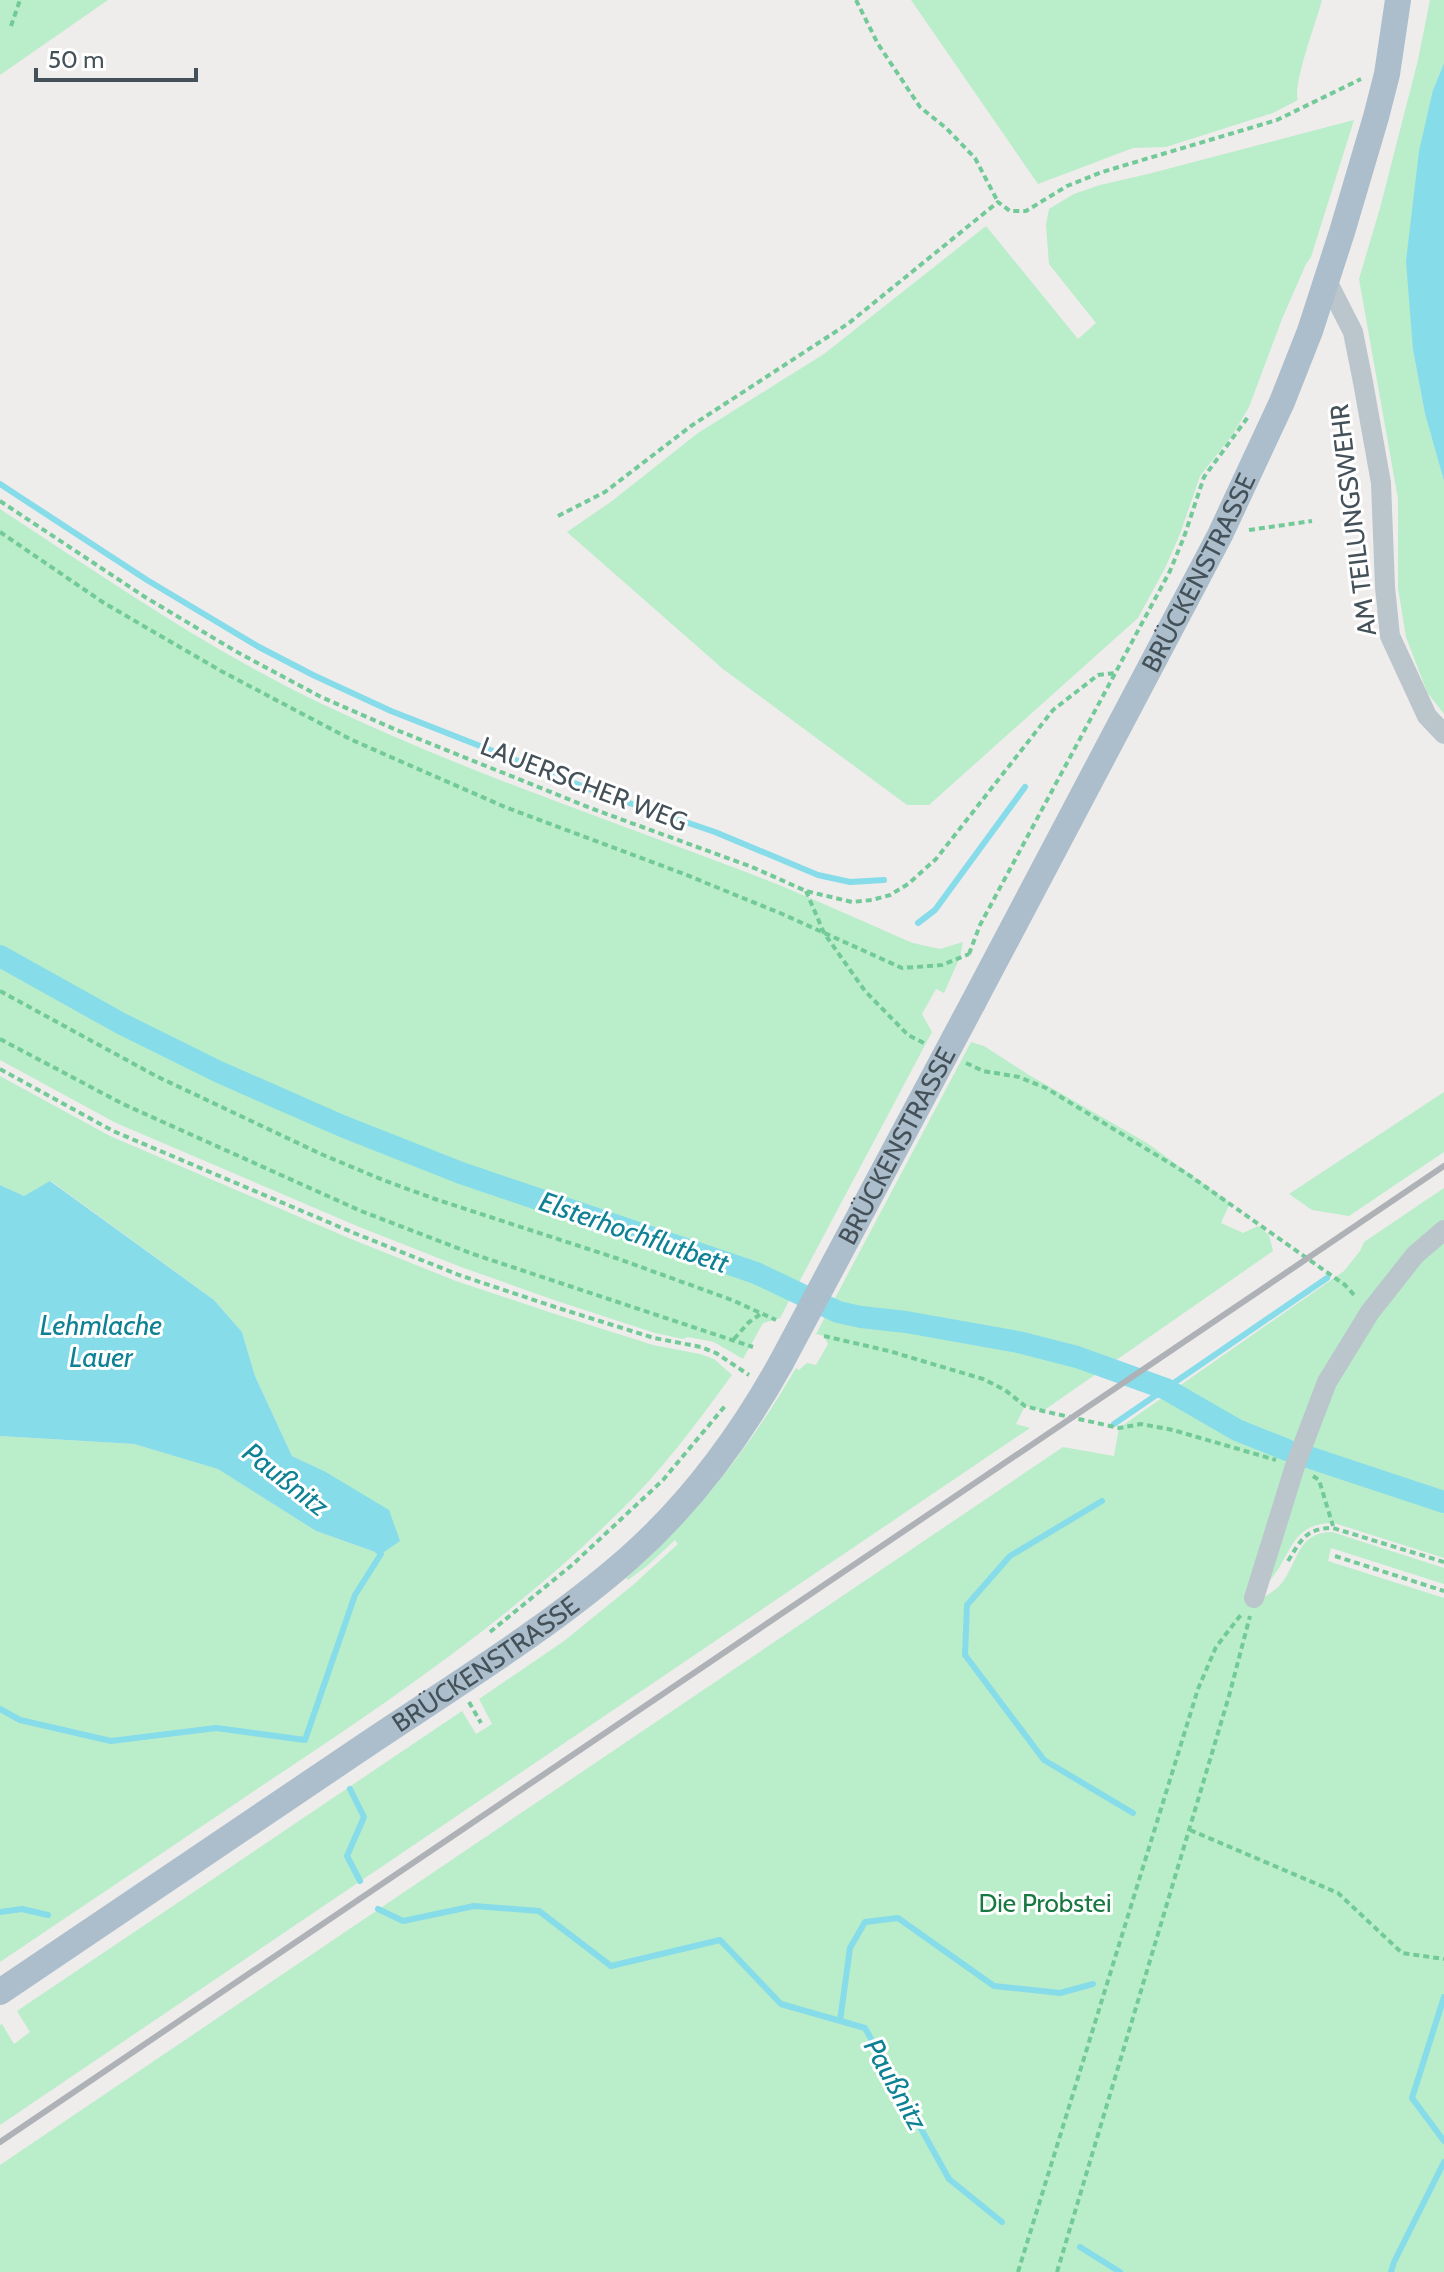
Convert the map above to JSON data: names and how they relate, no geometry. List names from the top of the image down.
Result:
{
  "streets": {
    "main road": ["BRÜCKENSTRASSE"],
    "lane": ["AM TEILUNGSWEHR"],
    "path": ["LAUERSCHER WEG"]
  },
  "crossings": [
    ["AM TEILUNGSWEHR", "BRÜCKENSTRASSE"]
  ],
  "water": ["Elsterhochflutbett", "Lehmlache Lauer", "Paußnitz"],
  "parks": ["Die Probstei"],
  "scale_bar": "50 m"
}
